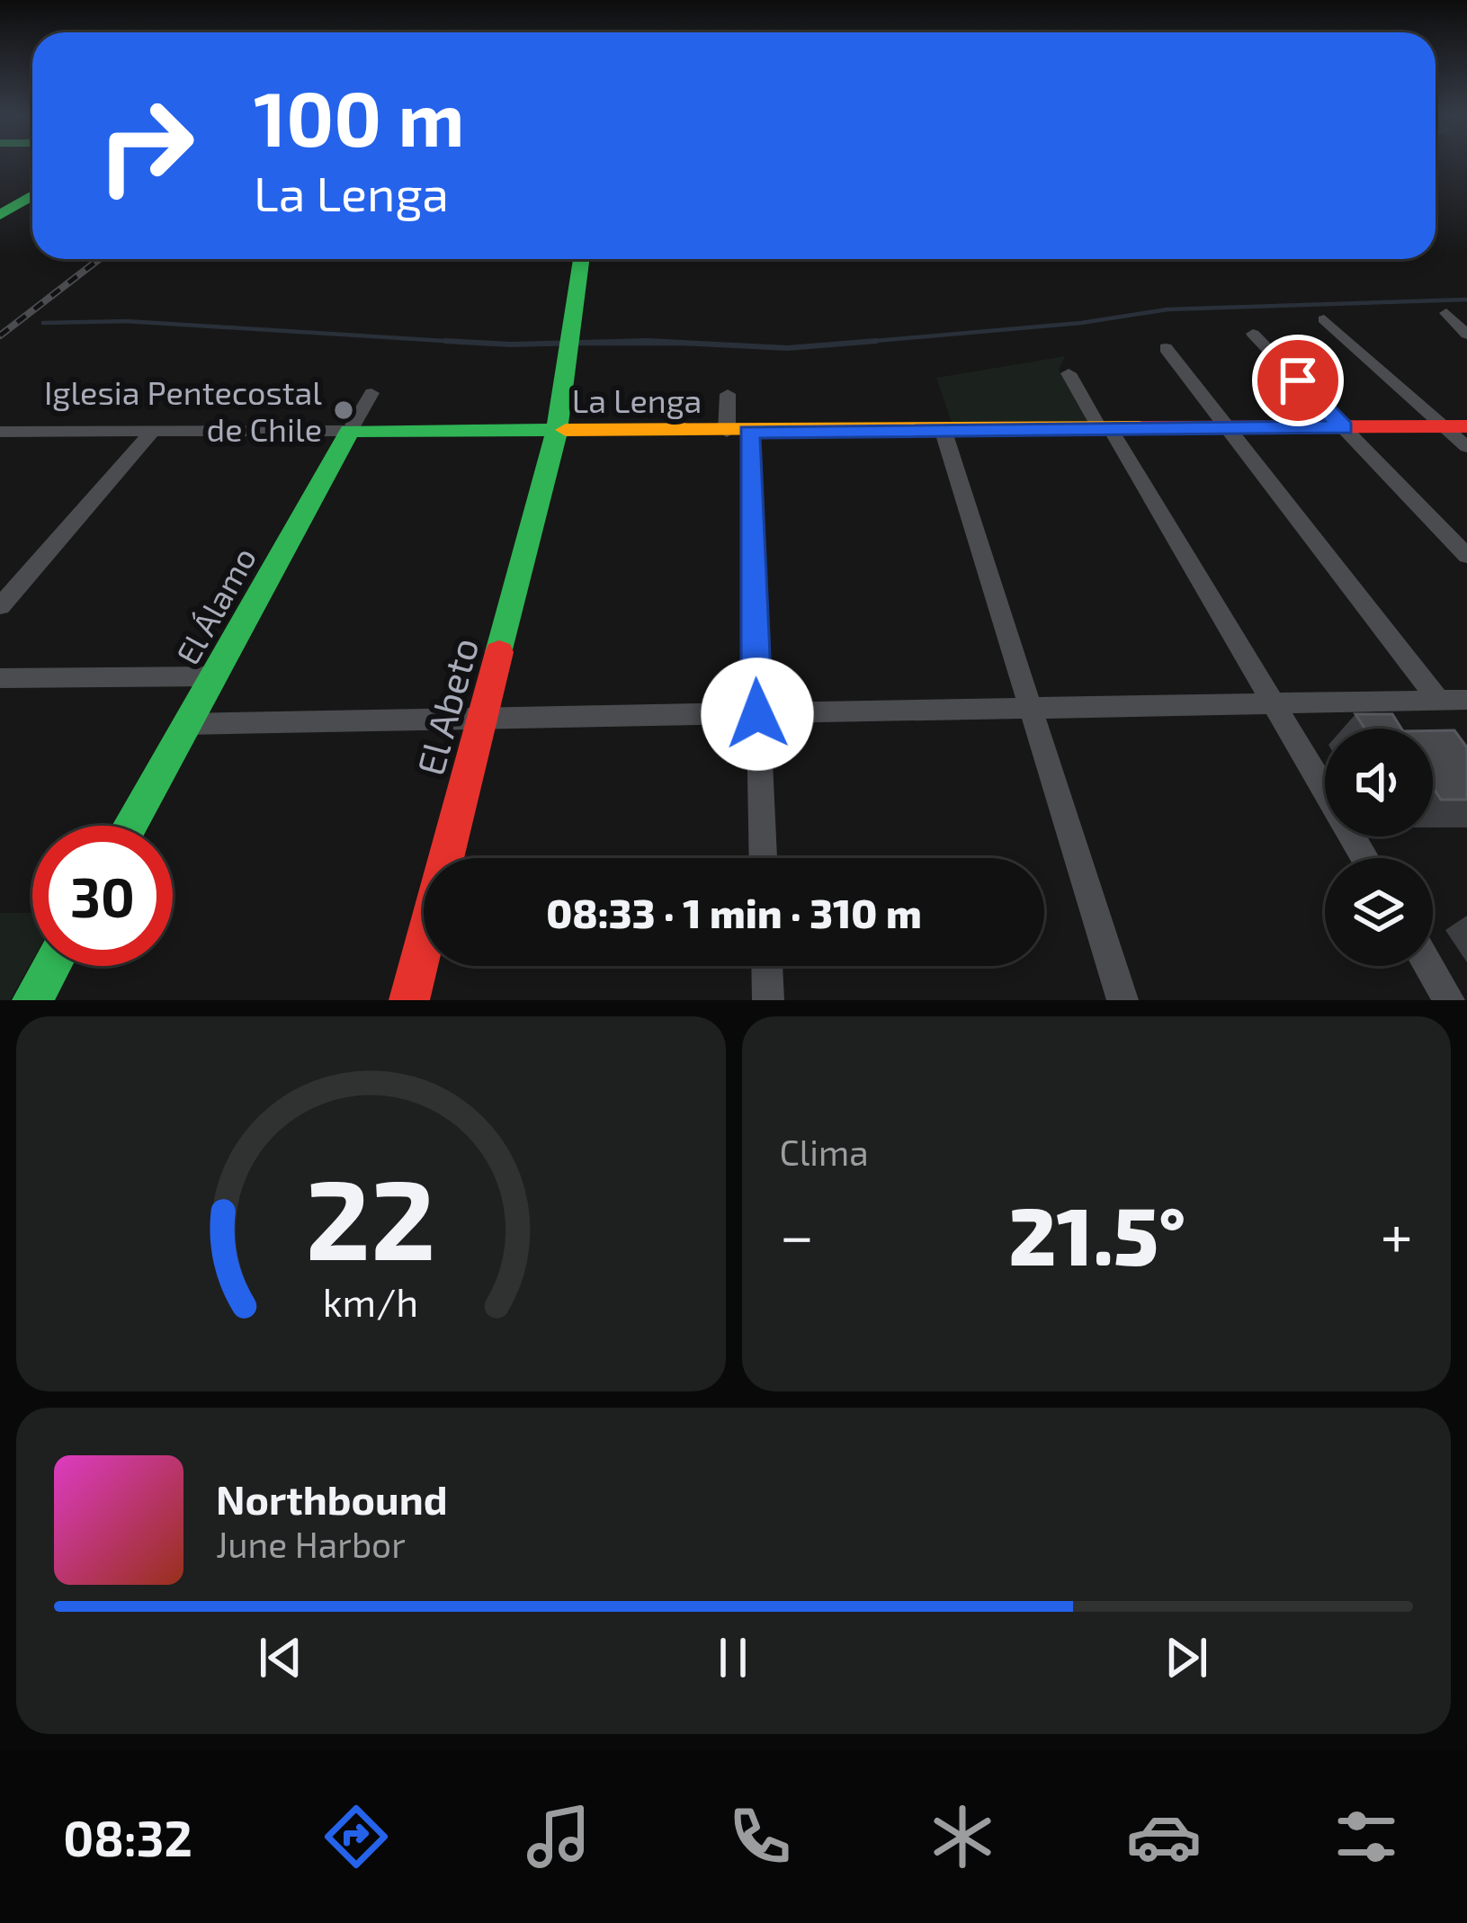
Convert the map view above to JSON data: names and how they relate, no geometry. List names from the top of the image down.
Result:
{
  "streets": {
    "street": ["La Lenga", "El Álamo", "El Abeto"]
  },
  "crossings": [
    ["La Lenga", "El Álamo"],
    ["La Lenga", "El Abeto"]
  ],
  "places": ["Iglesia Pentecostal de Chile"],
  "page": {
    "turn": ["100 m", "La Lenga"],
    "limit": "30",
    "trip": "08:33 · 1 min · 310 m",
    "tile": "Clima",
    "heat": ["−", "21.5°", "+"],
    "song": ["Northbound", "June Harbor"],
    "tabs": "08:32",
    "gauge": ["22", "km/h"]
  }
}
